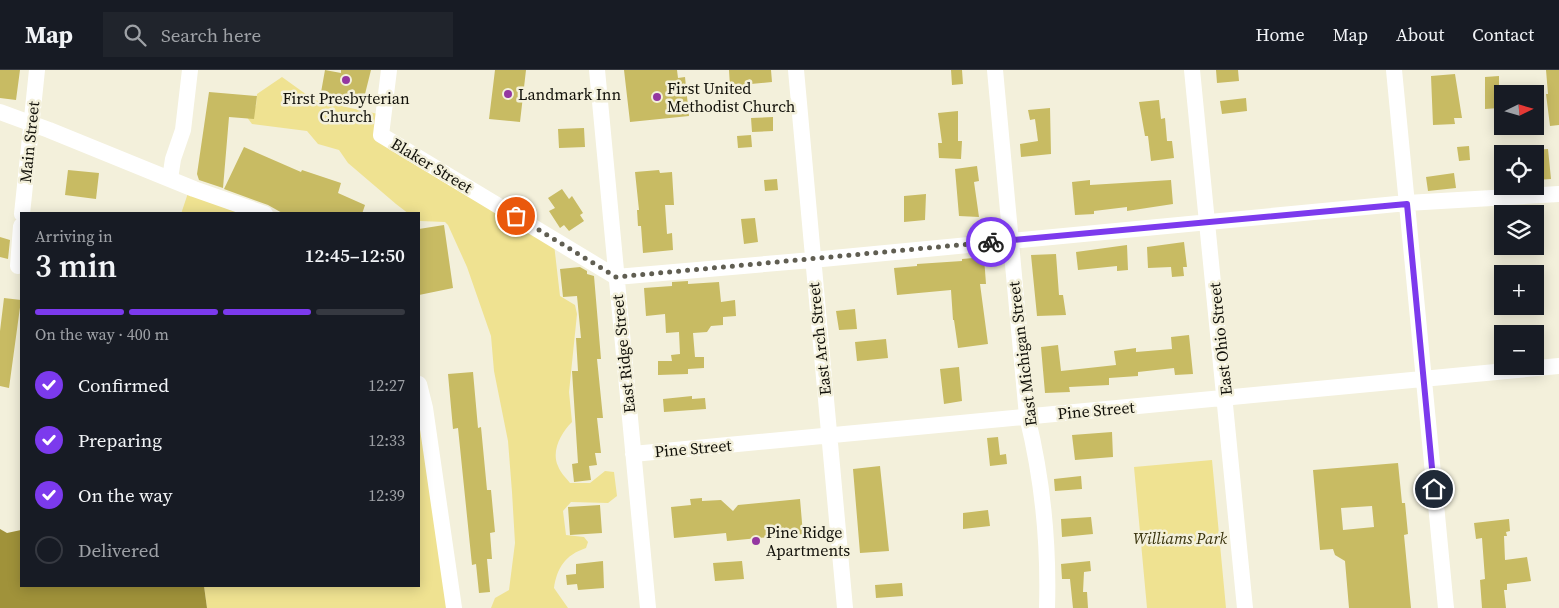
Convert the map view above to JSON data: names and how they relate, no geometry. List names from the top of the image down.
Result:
{
  "streets": {
    "street": [
      "Main Street",
      "Blaker Street",
      "East Arch Street",
      "East Ohio Street",
      "East Ridge Street",
      "East Michigan Street",
      "Pine Street"
    ]
  },
  "crossings": [
    ["Blaker Street", "East Ridge Street"],
    ["East Arch Street", "Pine Street"],
    ["East Ohio Street", "Pine Street"],
    ["East Ridge Street", "Pine Street"],
    ["East Michigan Street", "Pine Street"]
  ],
  "parks": ["Williams Park"],
  "places": [
    "First Presbyterian Church",
    "Landmark Inn",
    "First United Methodist Church",
    "Pine Ridge Apartments"
  ],
  "north": "right",
  "page": {
    "header": "Map",
    "search": "Search here",
    "nav": [
      "Home",
      "Map",
      "About",
      "Contact"
    ],
    "map_buttons": ["+", "−"],
    "heading": ["3 min", "Arriving in", "12:45–12:50"],
    "bar": "On the way · 400 m",
    "list": [
      ["Confirmed", "12:27"],
      ["Preparing", "12:33"],
      ["On the way", "12:39"],
      "Delivered"
    ]
  }
}
